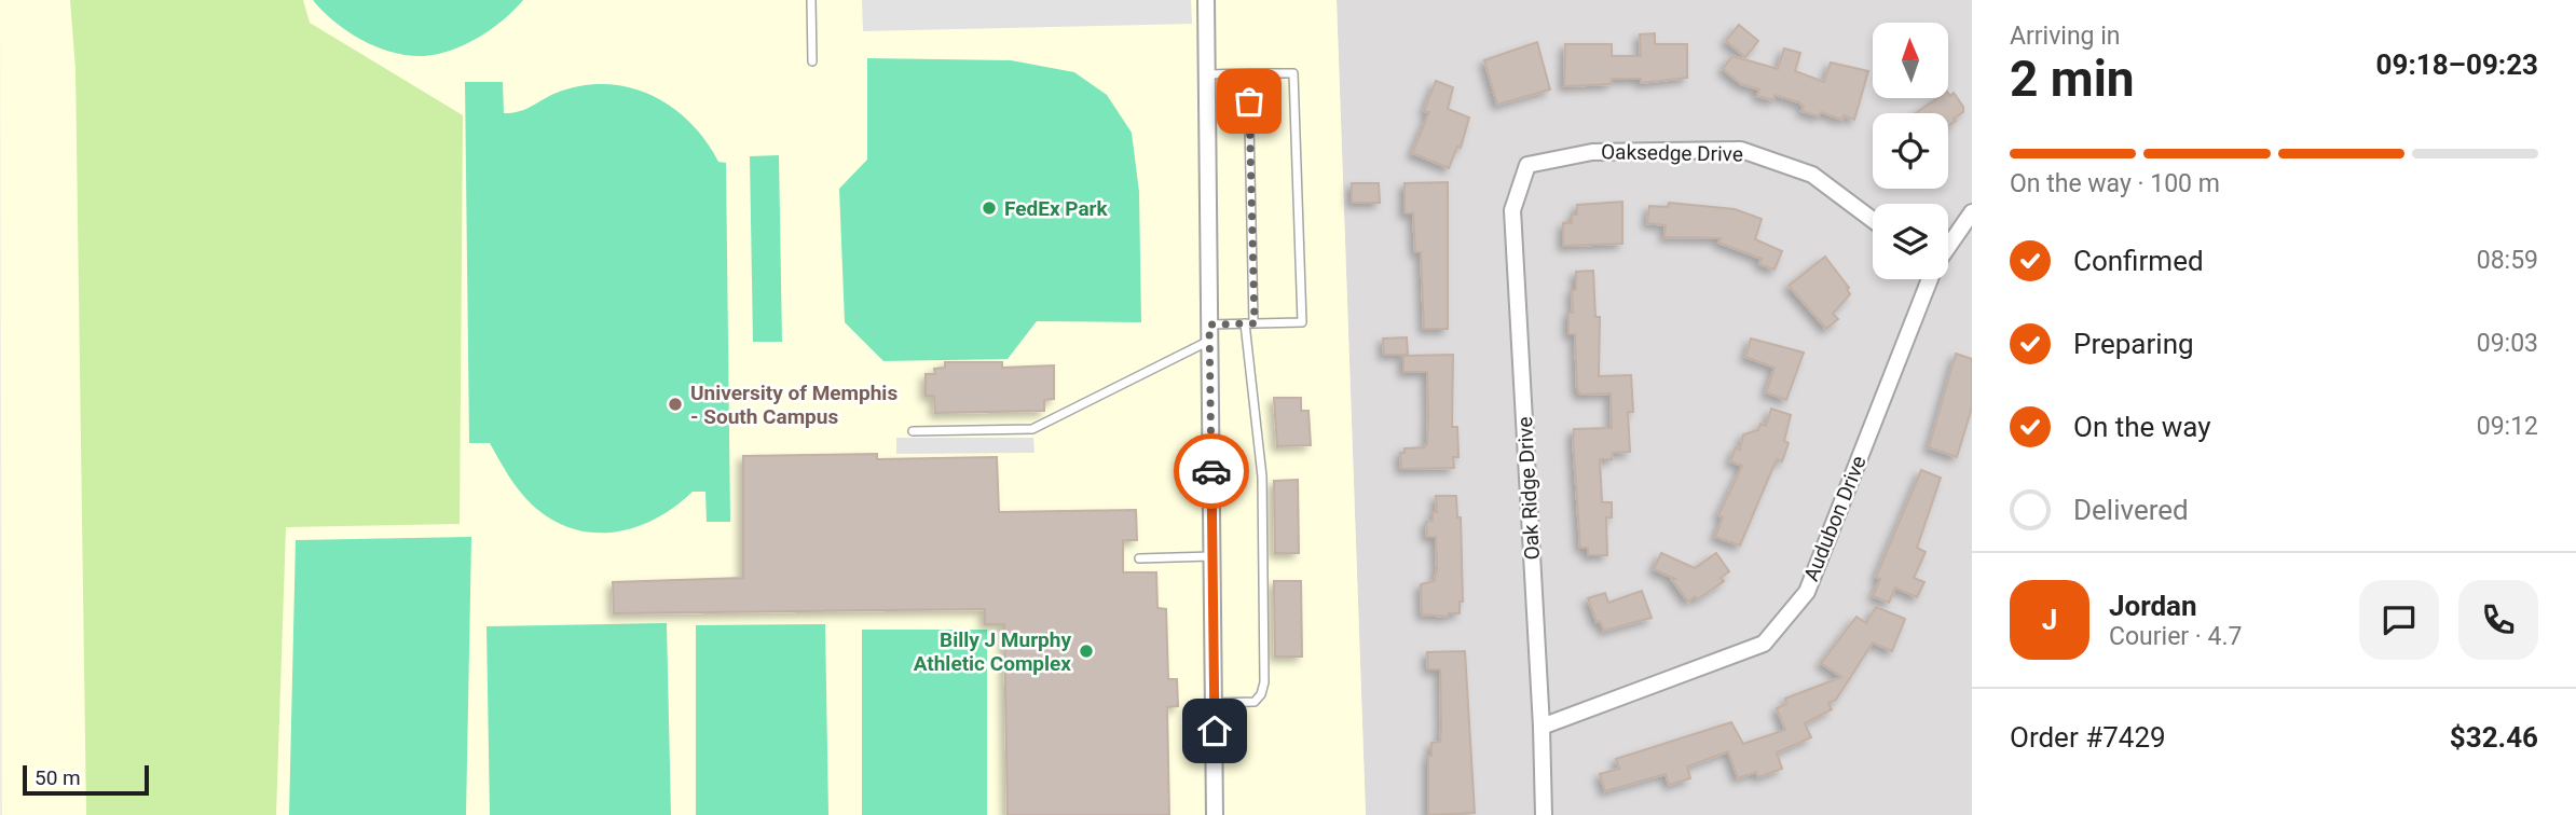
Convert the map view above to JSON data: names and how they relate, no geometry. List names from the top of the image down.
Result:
{
  "streets": {
    "street": ["Oaksedge Drive", "Oak Ridge Drive", "Audubon Drive"]
  },
  "crossings": [
    ["Oaksedge Drive", "Oak Ridge Drive"],
    ["Oak Ridge Drive", "Audubon Drive"]
  ],
  "places": ["FedEx Park", "University of Memphis - South Campus", "Billy J Murphy Athletic Complex"],
  "scale_bar": "50 m",
  "north": "top",
  "page": {
    "heading": ["2 min", "Arriving in", "09:18–09:23"],
    "panel": [
      "Jordan",
      "Courier · 4.7",
      "Order #7429",
      "$32.46"
    ],
    "bar": "On the way · 100 m",
    "list": [
      ["Confirmed", "08:59"],
      ["Preparing", "09:03"],
      ["On the way", "09:12"],
      "Delivered"
    ],
    "round": "J",
    "scale": "50 m"
  }
}
